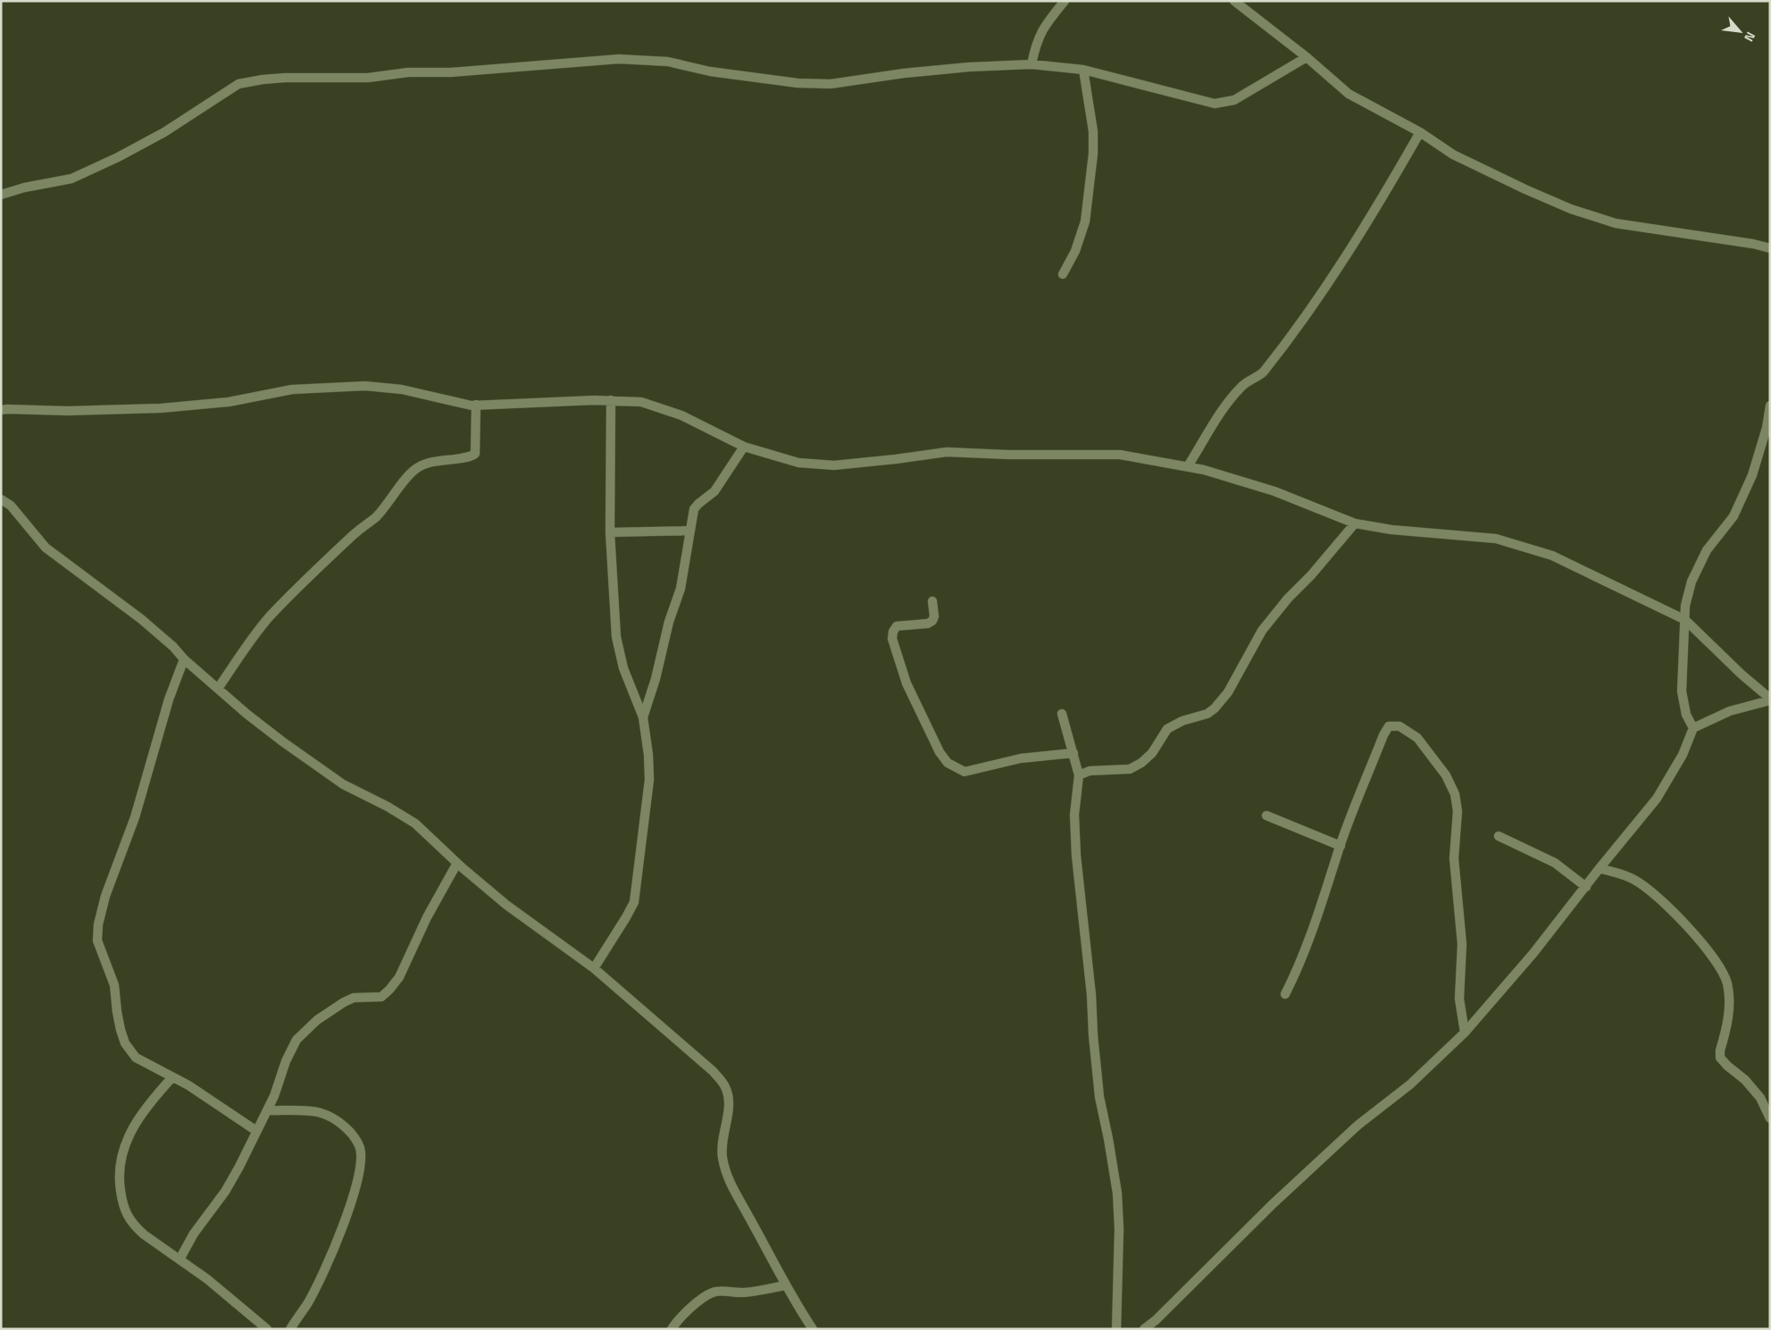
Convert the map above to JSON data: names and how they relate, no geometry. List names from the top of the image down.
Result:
{
  "north": "bottom right"
}
